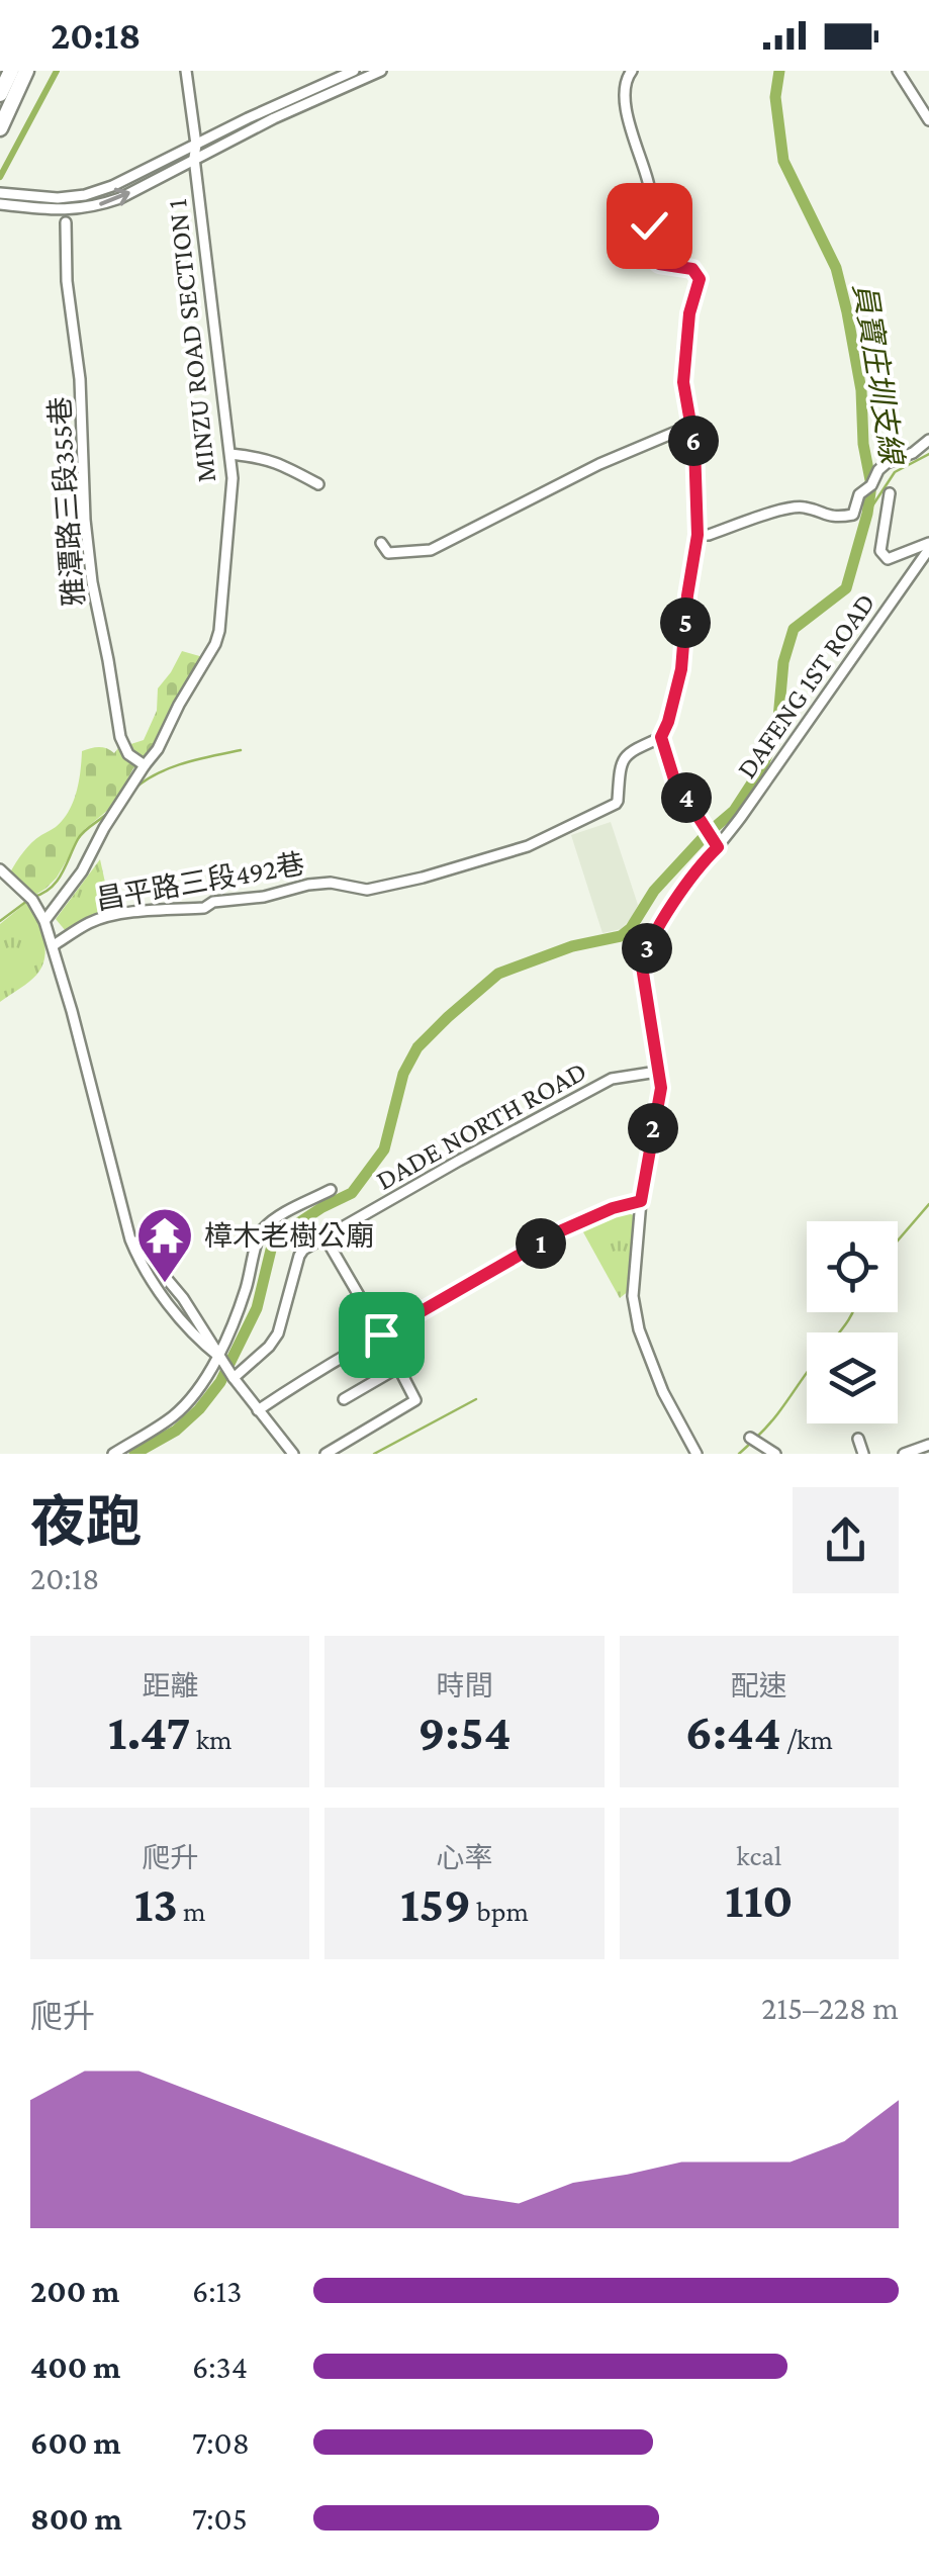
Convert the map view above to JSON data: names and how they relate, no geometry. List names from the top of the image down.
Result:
{
  "streets": {
    "street": [
      "MINZU ROAD SECTION 1",
      "雅潭路三段355巷",
      "DAFENG 1ST ROAD",
      "昌平路三段492巷",
      "DADE NORTH ROAD"
    ]
  },
  "crossings": [
    ["MINZU ROAD SECTION 1", "雅潭路三段355巷"],
    ["DAFENG 1ST ROAD", "DADE NORTH ROAD"]
  ],
  "water": ["員寶庄圳支線"],
  "places": {
    "temple": ["樟木老樹公廟"]
  },
  "page": {
    "status": "20:18",
    "pins": [
      "6",
      "5",
      "4",
      "3",
      "2",
      "1"
    ],
    "heading": ["夜跑", "20:18"],
    "stats": [
      ["距離", "1.47 km"],
      ["時間", "9:54"],
      ["配速", "6:44 /km"],
      ["爬升", "13 m"],
      ["心率", "159 bpm"],
      ["kcal", "110"]
    ],
    "chart": ["爬升", "215–228 m"],
    "list": [
      {
        "name": "200 m",
        "note": "6:13"
      },
      {
        "name": "400 m",
        "note": "6:34"
      },
      {
        "name": "600 m",
        "note": "7:08"
      },
      {
        "name": "800 m",
        "note": "7:05"
      }
    ]
  }
}
